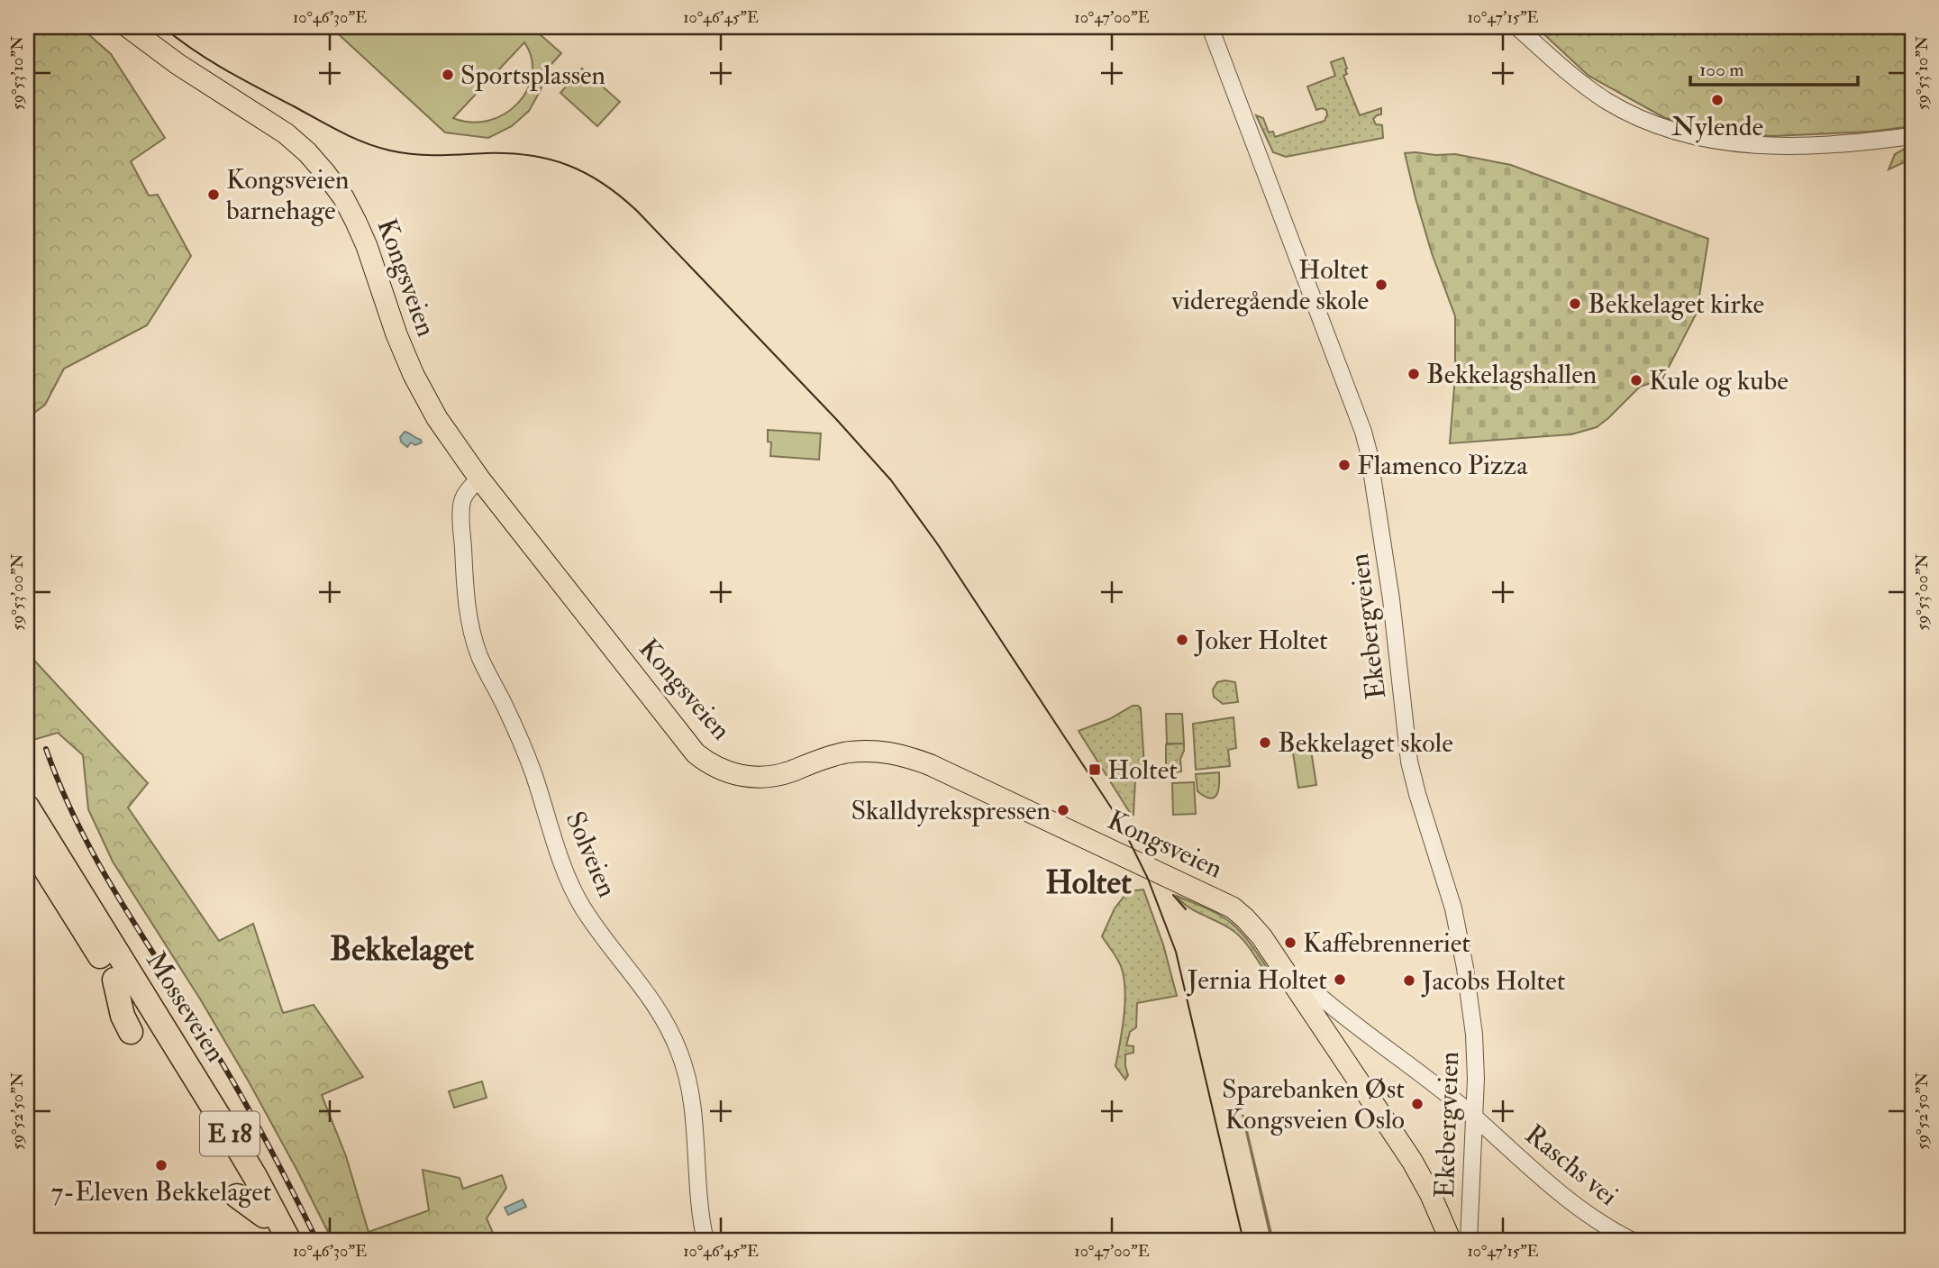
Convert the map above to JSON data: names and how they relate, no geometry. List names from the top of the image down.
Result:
{
  "streets": {
    "highway": ["Mosseveien", "E 18"],
    "main road": ["Kongsveien"],
    "street": ["Ekebergveien", "Solveien", "Raschs vei"]
  },
  "crossings": [
    ["Kongsveien", "Solveien"],
    ["Kongsveien", "Raschs vei"],
    ["Ekebergveien", "Raschs vei"],
    ["Mosseveien", "E 18"]
  ],
  "districts": ["Holtet", "Bekkelaget"],
  "places": {
    "other": [
      "Sportsplassen",
      "Nylende",
      "Kongsveien barnehage",
      "Holtet videregående skole",
      "Bekkelaget kirke",
      "Bekkelagshallen",
      "Kule og kube",
      "Flamenco Pizza",
      "Joker Holtet",
      "Bekkelaget skole",
      "Skalldyrekspressen",
      "Kaffebrenneriet",
      "Jernia Holtet",
      "Jacobs Holtet",
      "Sparebanken Øst Kongsveien Oslo",
      "7-Eleven Bekkelaget"
    ],
    "transit": ["Holtet"]
  },
  "scale_bar": "100 m",
  "coordinates": [
    "10°46'30\"E",
    "10°46'45\"E",
    "10°47'00\"E",
    "10°47'15\"E",
    "59°53'10\"N",
    "59°53'00\"N",
    "59°52'50\"N"
  ]
}
